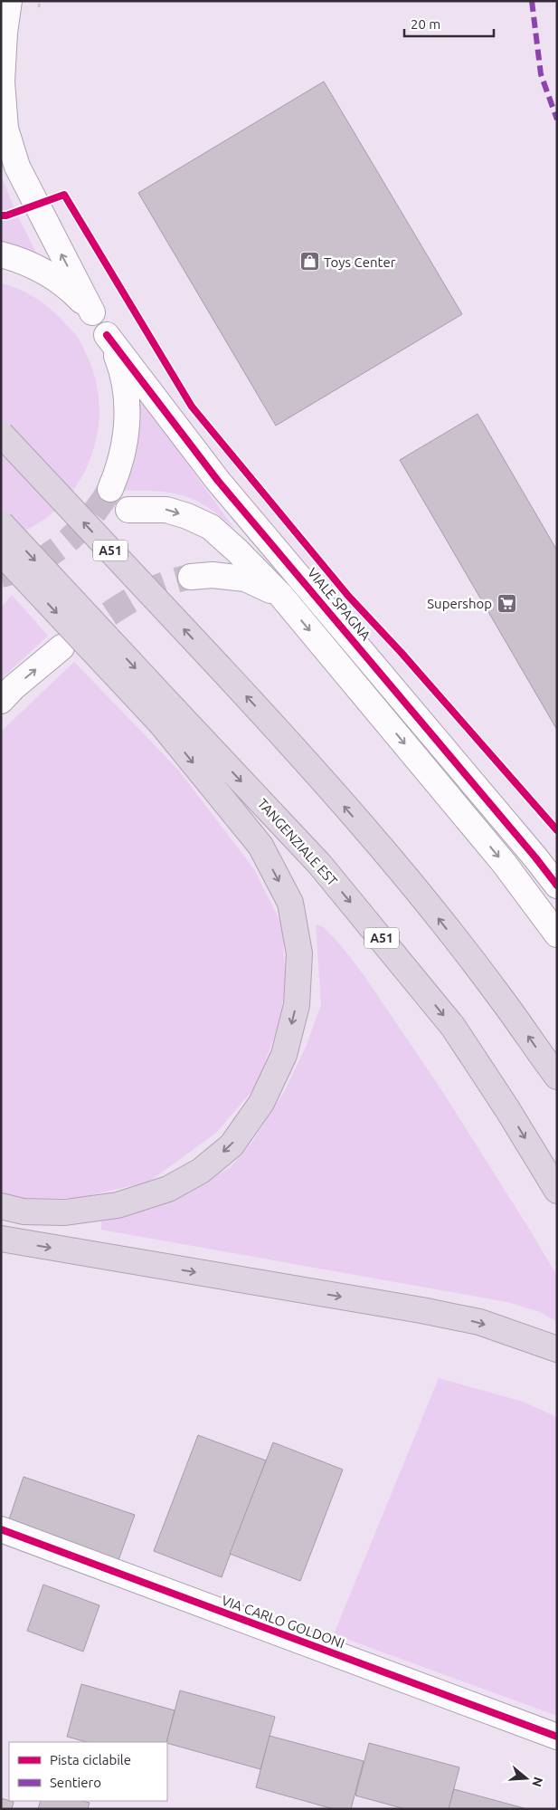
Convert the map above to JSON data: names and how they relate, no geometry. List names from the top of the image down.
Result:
{
  "streets": {
    "highway": ["A51", "TANGENZIALE EST"],
    "street": ["VIALE SPAGNA", "VIA CARLO GOLDONI"]
  },
  "places": {
    "shop": ["Toys Center"],
    "supermarket": ["Supershop"]
  },
  "legend": ["Pista ciclabile", "Sentiero"],
  "scale_bar": "20 m",
  "north": "right"
}
